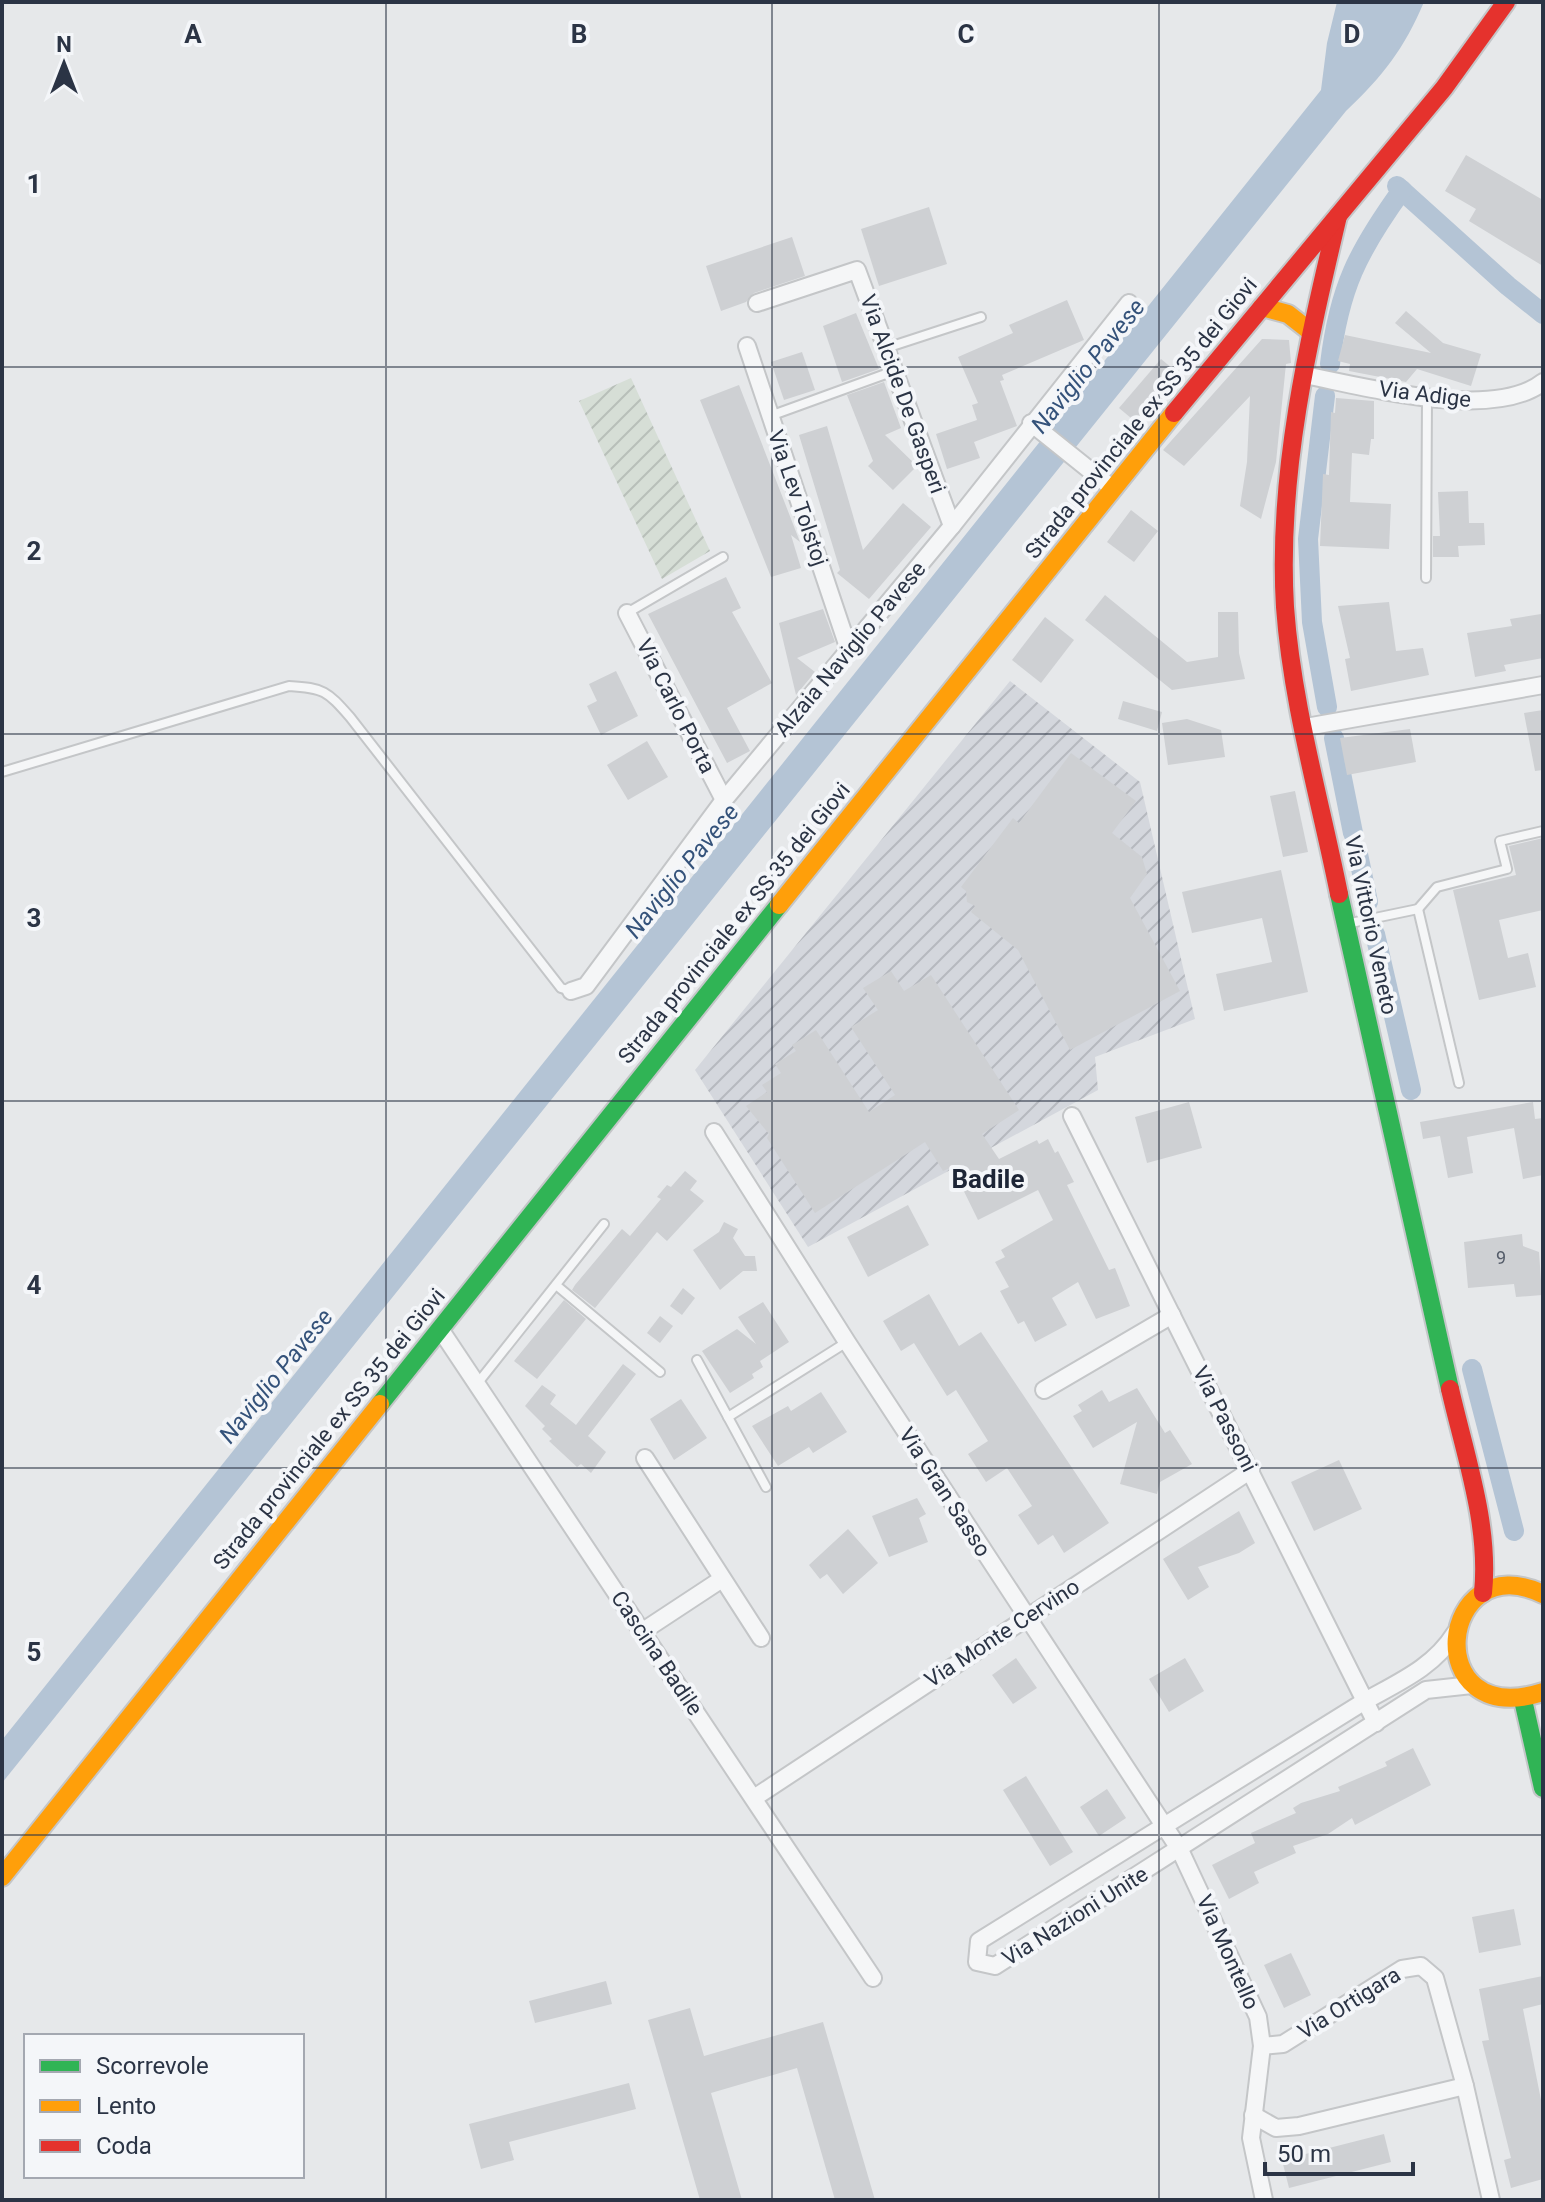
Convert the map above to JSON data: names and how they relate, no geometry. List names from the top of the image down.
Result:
{
  "streets": {
    "main road": ["Strada provinciale ex SS 35 dei Giovi", "Via Vittorio Veneto"],
    "street": [
      "Via Alcide De Gasperi",
      "Via Adige",
      "Via Lev Tolstoj",
      "Alzaia Naviglio Pavese",
      "Via Carlo Porta",
      "Via Passoni",
      "Via Gran Sasso",
      "Via Monte Cervino",
      "Cascina Badile",
      "Via Nazioni Unite",
      "Via Montello",
      "Via Ortigara"
    ]
  },
  "crossings": [
    ["Via Alcide De Gasperi", "Alzaia Naviglio Pavese"],
    ["Via Adige", "Via Vittorio Veneto"],
    ["Strada provinciale ex SS 35 dei Giovi", "Via Vittorio Veneto"],
    ["Strada provinciale ex SS 35 dei Giovi", "Cascina Badile"],
    ["Via Lev Tolstoj", "Alzaia Naviglio Pavese"],
    ["Alzaia Naviglio Pavese", "Via Carlo Porta"],
    ["Via Passoni", "Via Monte Cervino"],
    ["Via Passoni", "Via Nazioni Unite"],
    ["Via Gran Sasso", "Via Monte Cervino"],
    ["Via Gran Sasso", "Via Nazioni Unite"],
    ["Via Gran Sasso", "Via Montello"],
    ["Via Monte Cervino", "Cascina Badile"],
    ["Via Nazioni Unite", "Via Montello"],
    ["Via Montello", "Via Ortigara"]
  ],
  "districts": ["Badile"],
  "water": ["Naviglio Pavese"],
  "house_numbers": ["9"],
  "legend": ["Scorrevole", "Lento", "Coda"],
  "scale_bar": "50 m",
  "north": "top",
  "grid": {
    "columns": [
      "A",
      "B",
      "C",
      "D"
    ],
    "rows": [
      "1",
      "2",
      "3",
      "4",
      "5"
    ]
  }
}
